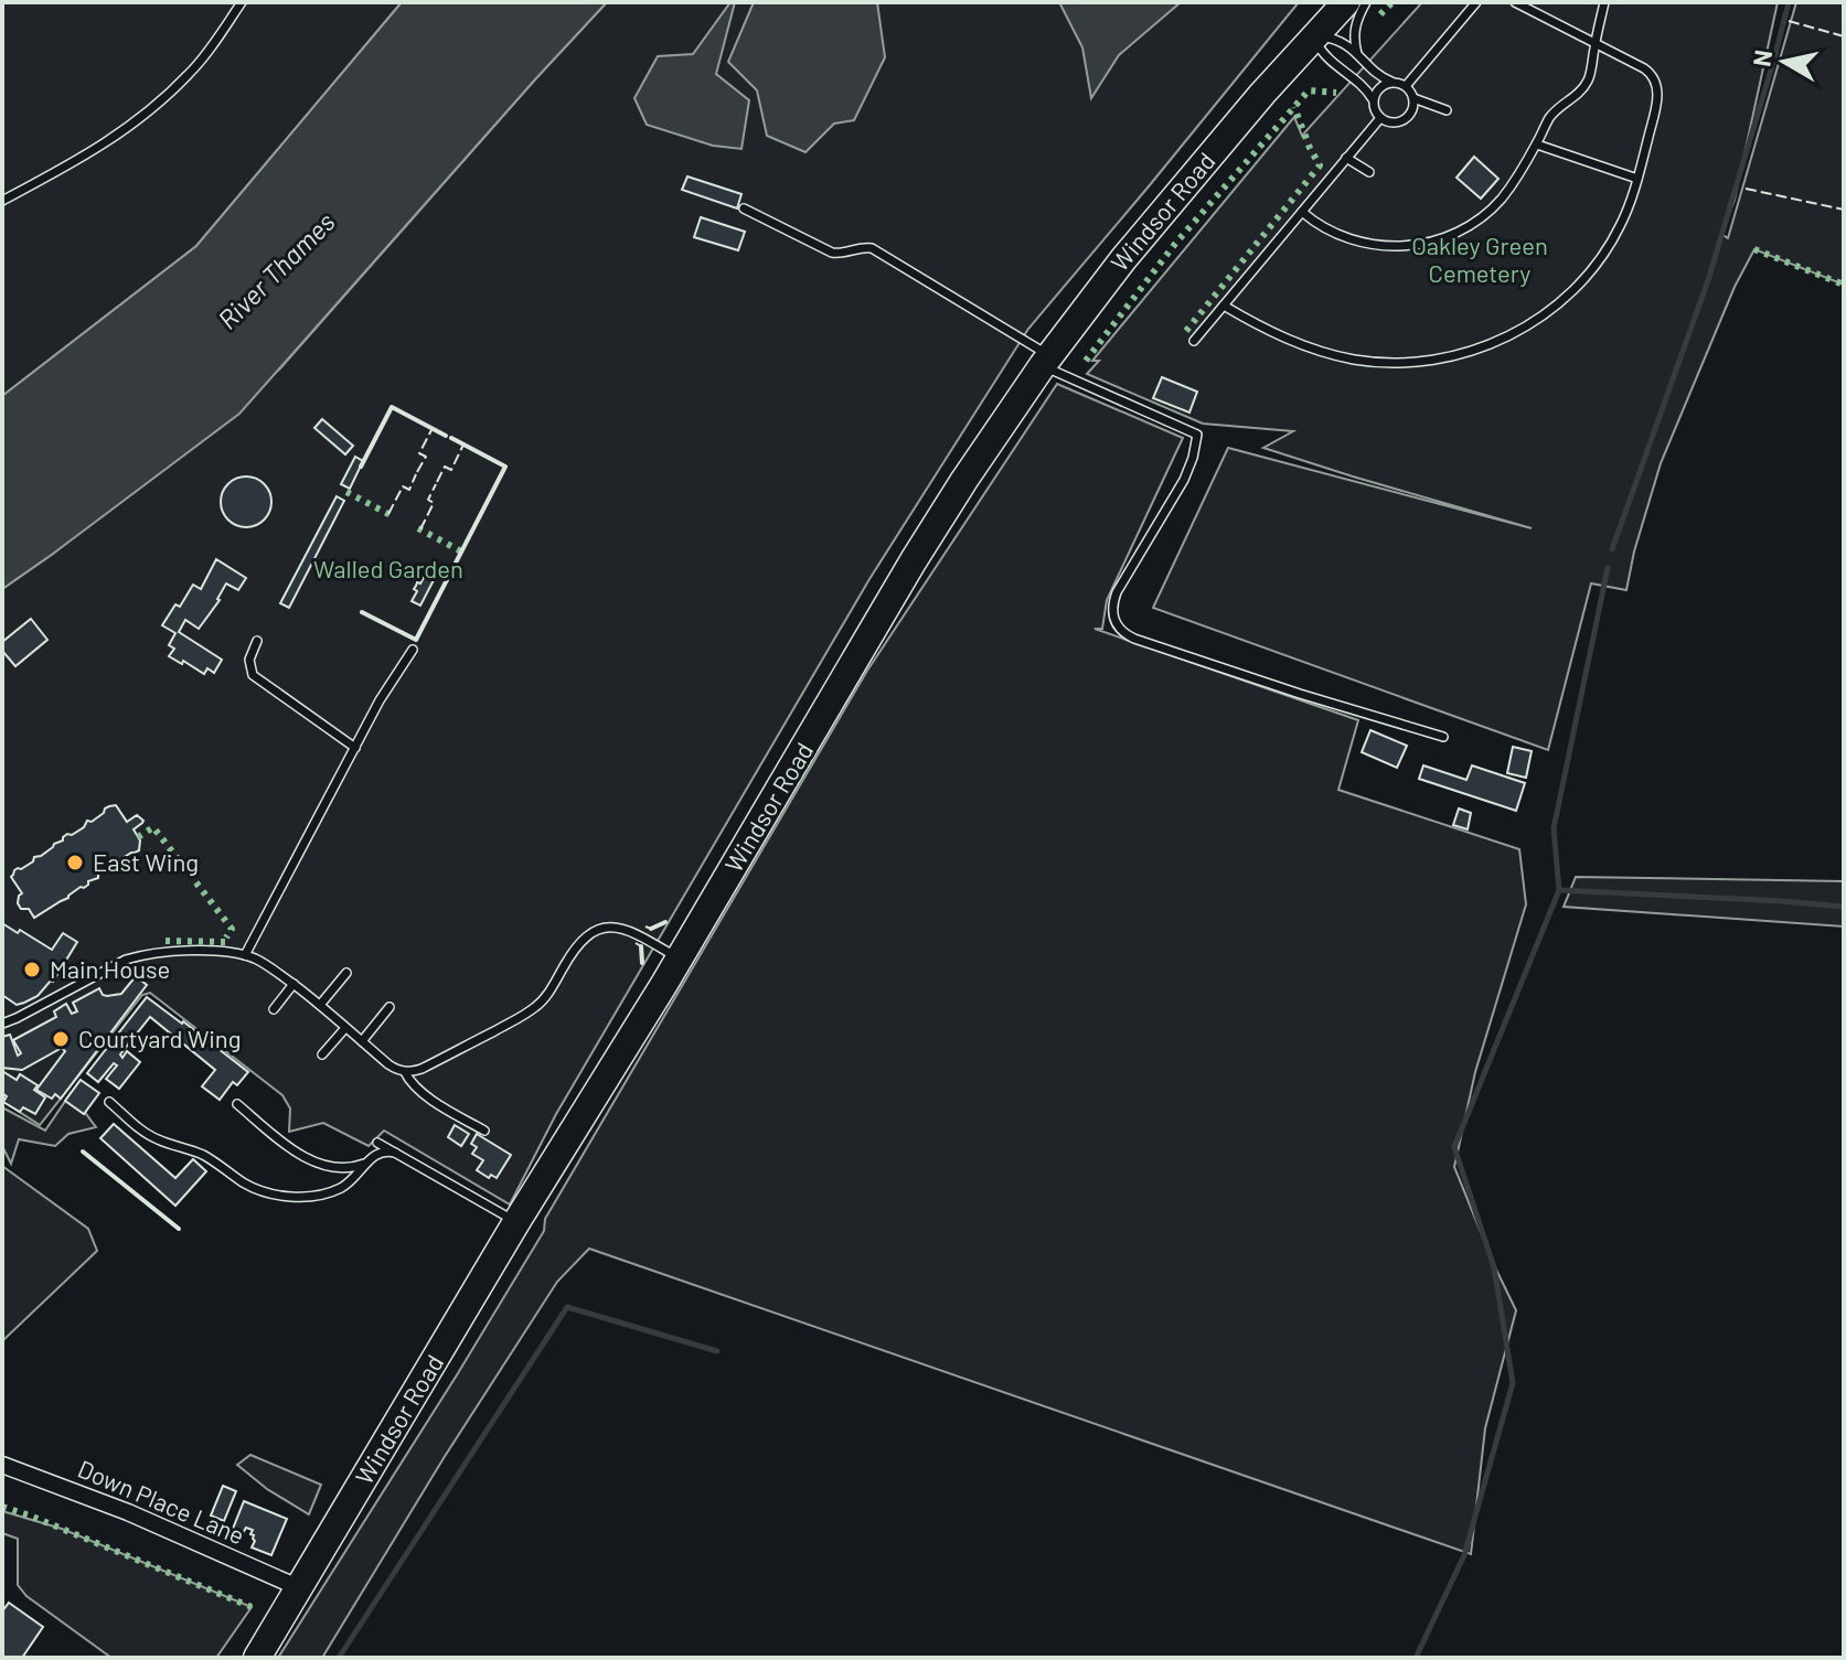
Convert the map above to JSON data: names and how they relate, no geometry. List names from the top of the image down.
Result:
{
  "streets": {
    "main road": ["Windsor Road"],
    "street": ["Down Place Lane"]
  },
  "crossings": [
    ["Windsor Road", "Down Place Lane"]
  ],
  "water": ["River Thames"],
  "parks": ["Oakley Green Cemetery", "Walled Garden"],
  "places": ["East Wing", "Main House", "Courtyard Wing"],
  "north": "left"
}
